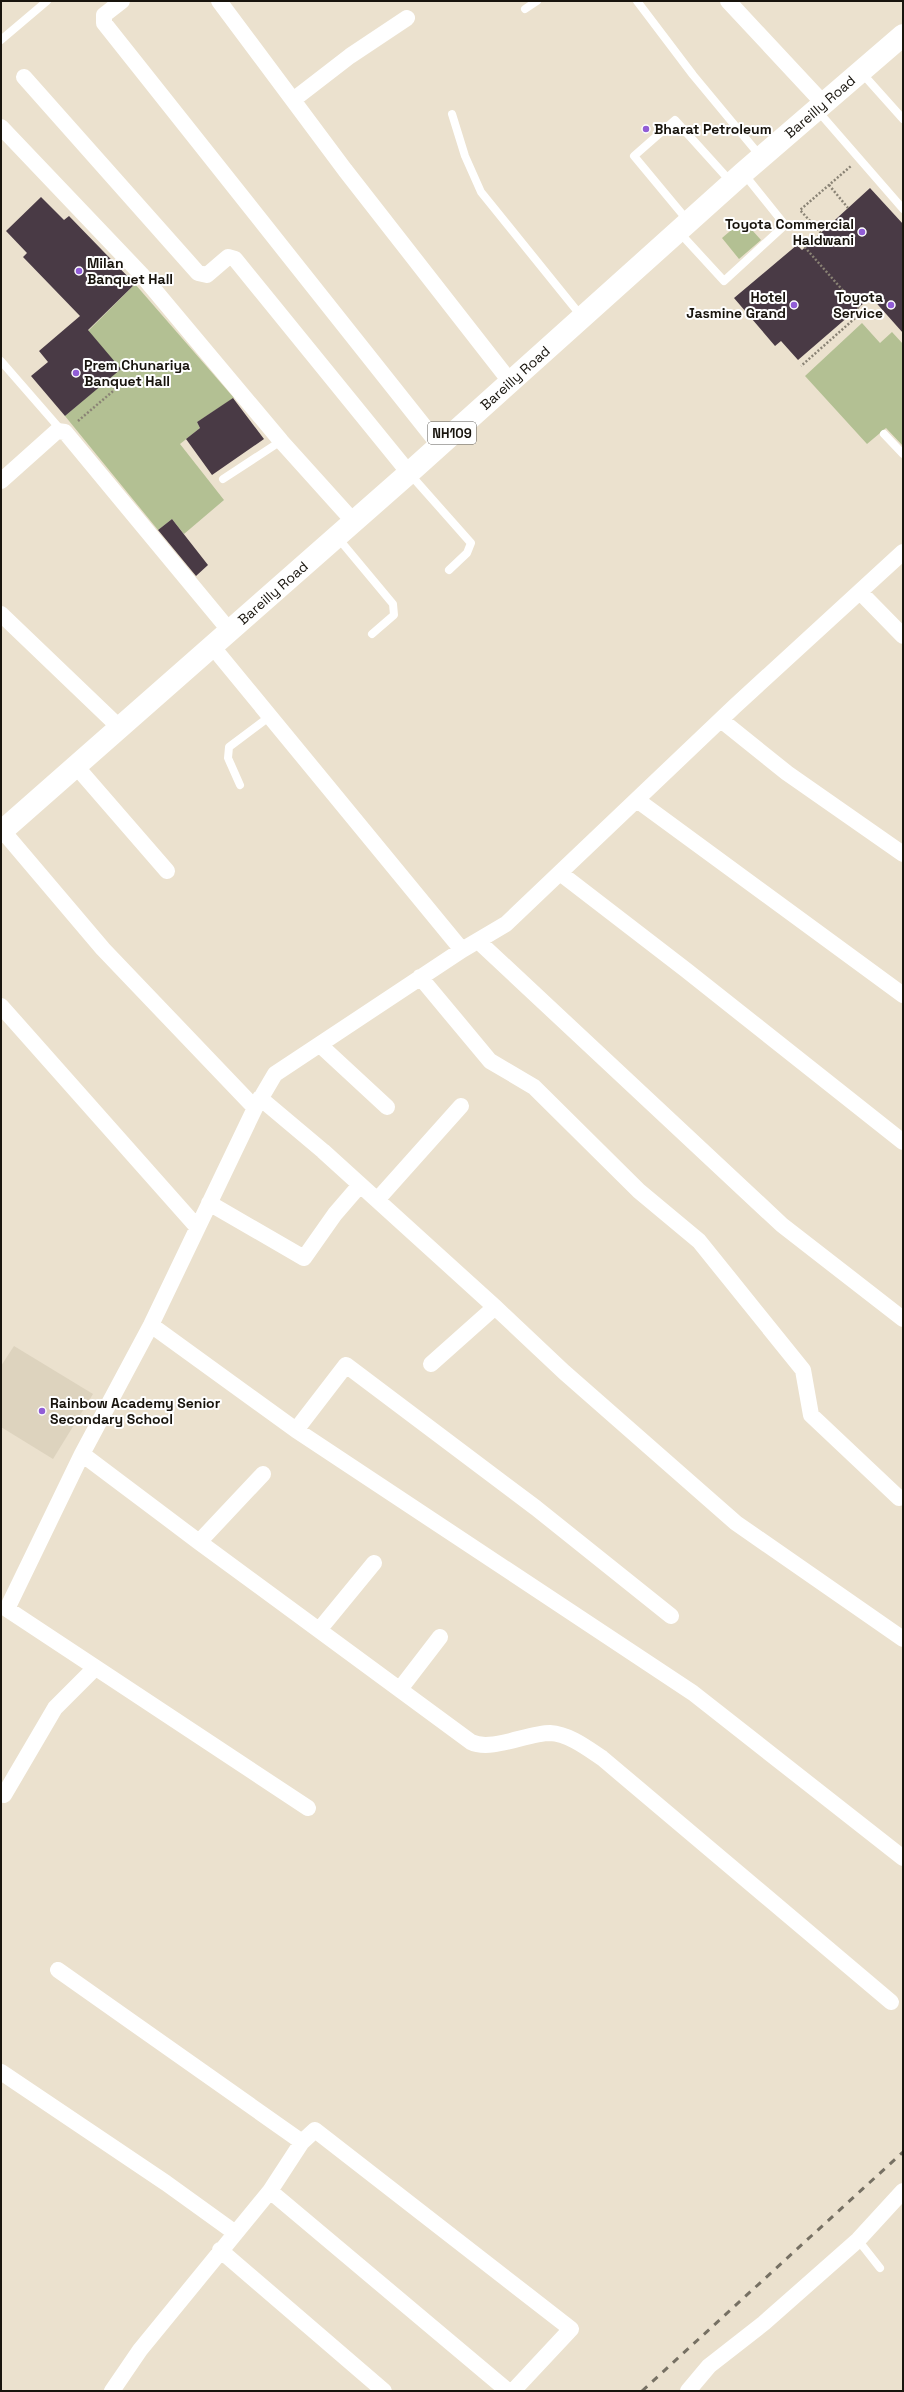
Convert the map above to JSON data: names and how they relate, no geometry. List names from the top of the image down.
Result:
{
  "streets": {
    "highway": ["Bareilly Road", "NH109"]
  },
  "places": [
    "Bharat Petroleum",
    "Toyota Commercial Haldwani",
    "Milan Banquet Hall",
    "Hotel Jasmine Grand",
    "Toyota Service",
    "Prem Chunariya Banquet Hall",
    "Rainbow Academy Senior Secondary School"
  ]
}
